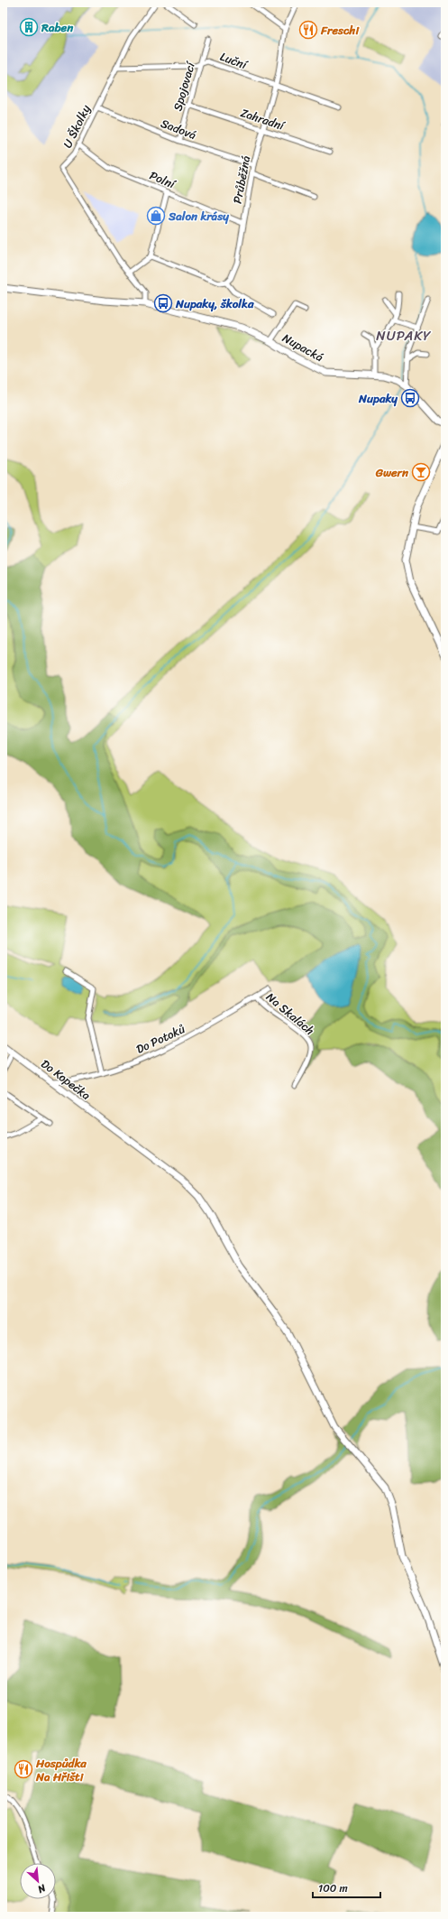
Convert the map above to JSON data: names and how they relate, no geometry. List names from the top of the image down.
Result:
{
  "streets": {
    "street": [
      "Luční",
      "Spojovací",
      "Zahradní",
      "U Školky",
      "Sadová",
      "Polní",
      "Průběžná",
      "Nupacká",
      "Na Skalách",
      "Do Potoků",
      "Do Kopečka"
    ]
  },
  "crossings": [
    ["Luční", "Spojovací"],
    ["Luční", "U Školky"],
    ["Luční", "Průběžná"],
    ["Spojovací", "Zahradní"],
    ["Spojovací", "Sadová"],
    ["Zahradní", "Průběžná"],
    ["U Školky", "Sadová"],
    ["U Školky", "Polní"],
    ["Sadová", "Průběžná"],
    ["Polní", "Průběžná"],
    ["Na Skalách", "Do Potoků"],
    ["Do Potoků", "Do Kopečka"]
  ],
  "districts": ["NUPAKY"],
  "places": {
    "building": ["Raben"],
    "restaurant": ["Freschi", "Hospůdka Na Hřišti"],
    "shop": ["Salon krásy"],
    "bus stop": ["Nupaky, školka", "Nupaky"],
    "bar": ["Gwern"]
  },
  "scale_bar": "100 m",
  "north": "bottom right"
}
